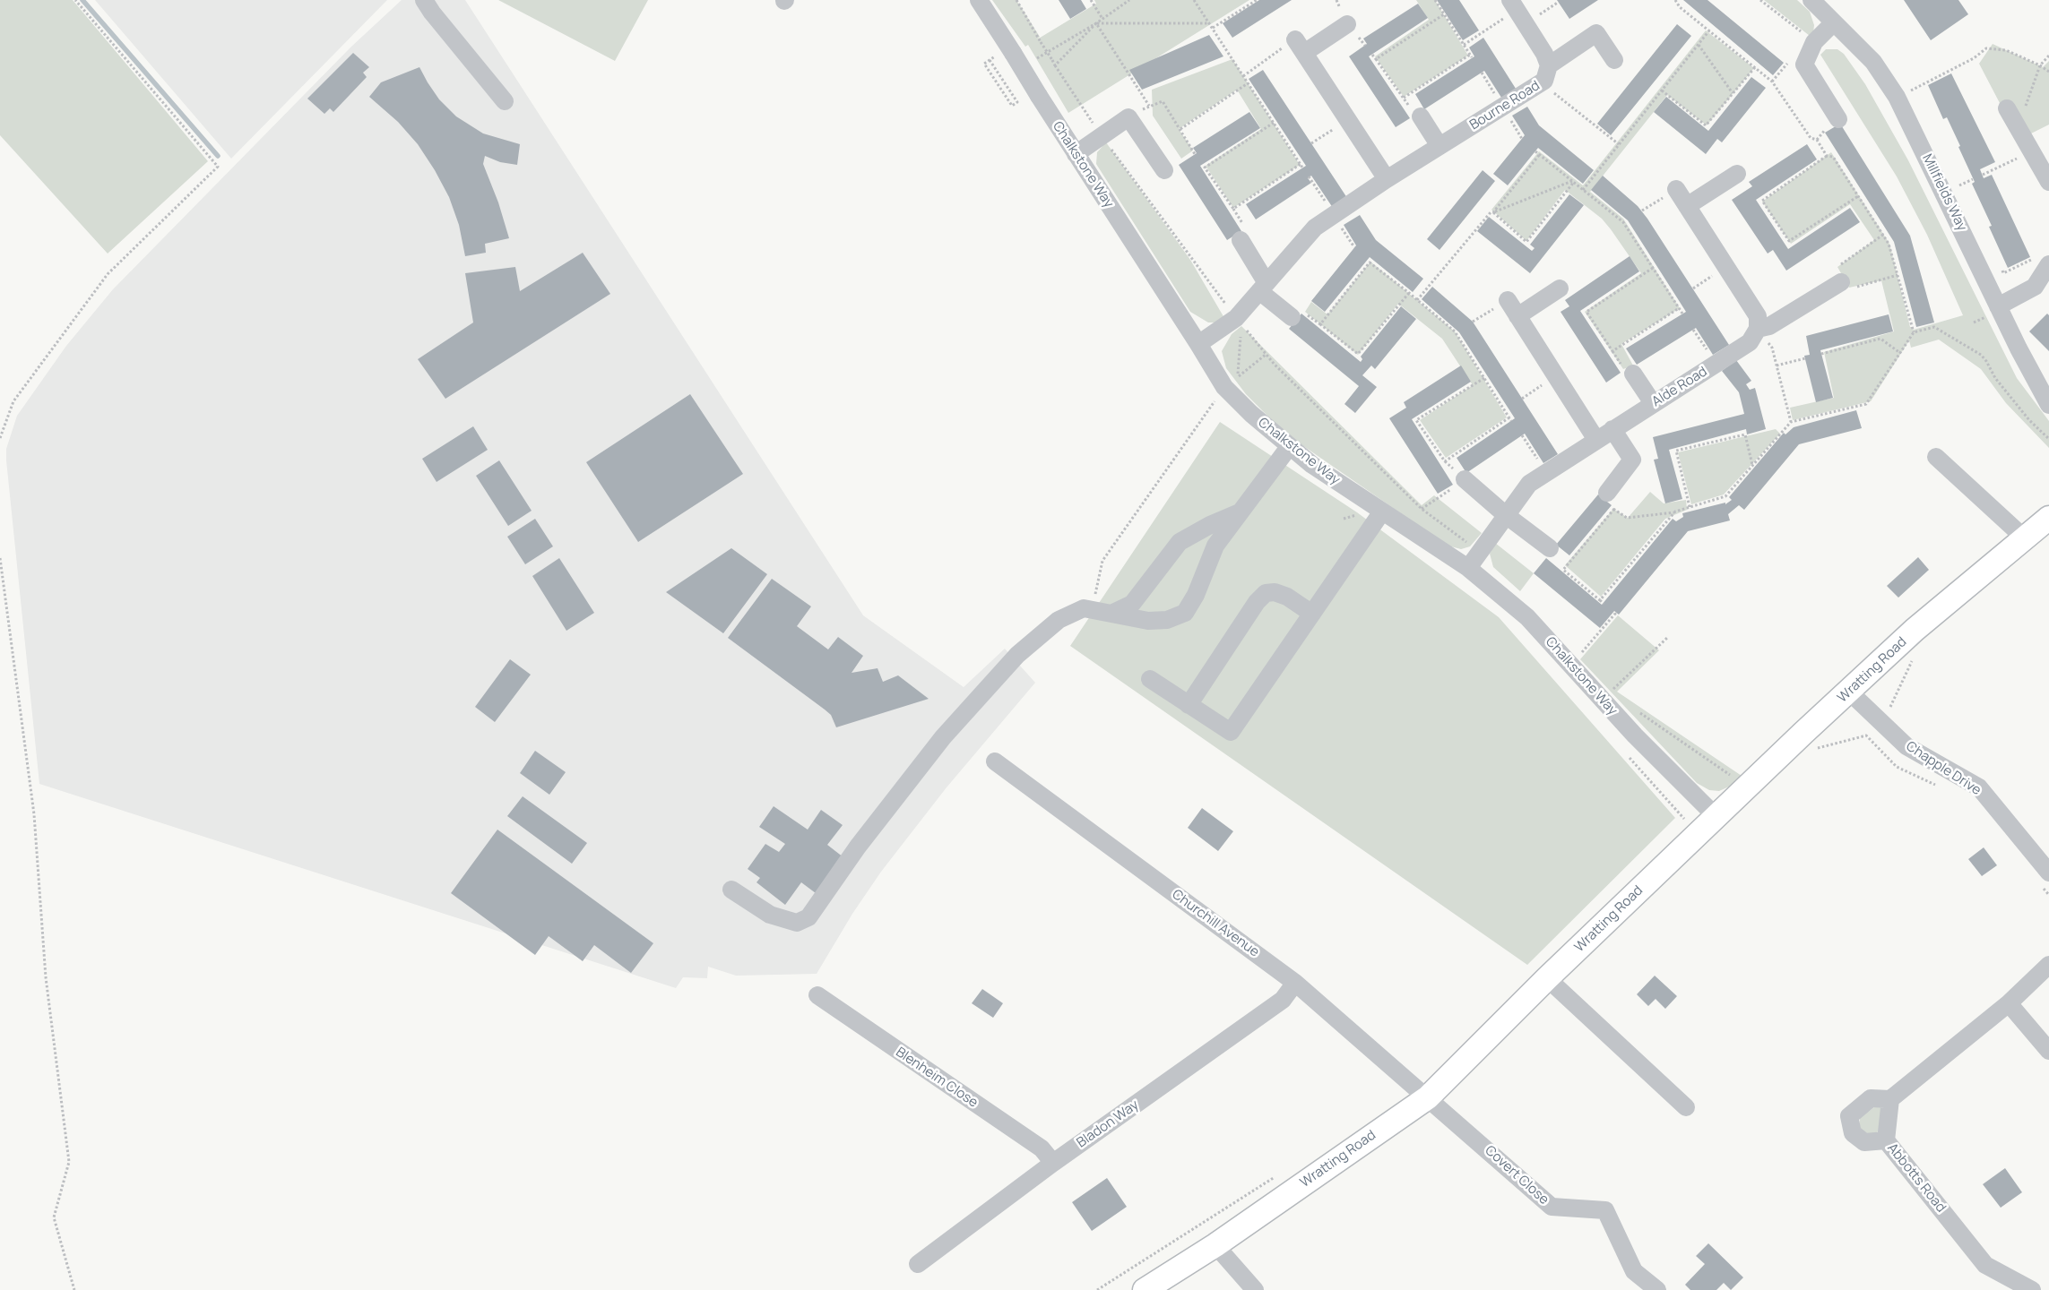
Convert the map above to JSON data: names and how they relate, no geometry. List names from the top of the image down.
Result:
{
  "streets": {
    "main road": ["Wratting Road"],
    "street": [
      "Bourne Road",
      "Chalkstone Way",
      "Millfields Way",
      "Alde Road",
      "Chapple Drive",
      "Churchill Avenue",
      "Blenheim Close",
      "Bladon Way",
      "Covert Close",
      "Abbotts Road"
    ]
  },
  "crossings": [
    ["Bourne Road", "Chalkstone Way"],
    ["Chalkstone Way", "Alde Road"],
    ["Chalkstone Way", "Wratting Road"],
    ["Wratting Road", "Chapple Drive"],
    ["Wratting Road", "Churchill Avenue"],
    ["Wratting Road", "Covert Close"],
    ["Churchill Avenue", "Bladon Way"],
    ["Churchill Avenue", "Covert Close"],
    ["Blenheim Close", "Bladon Way"]
  ]
}
